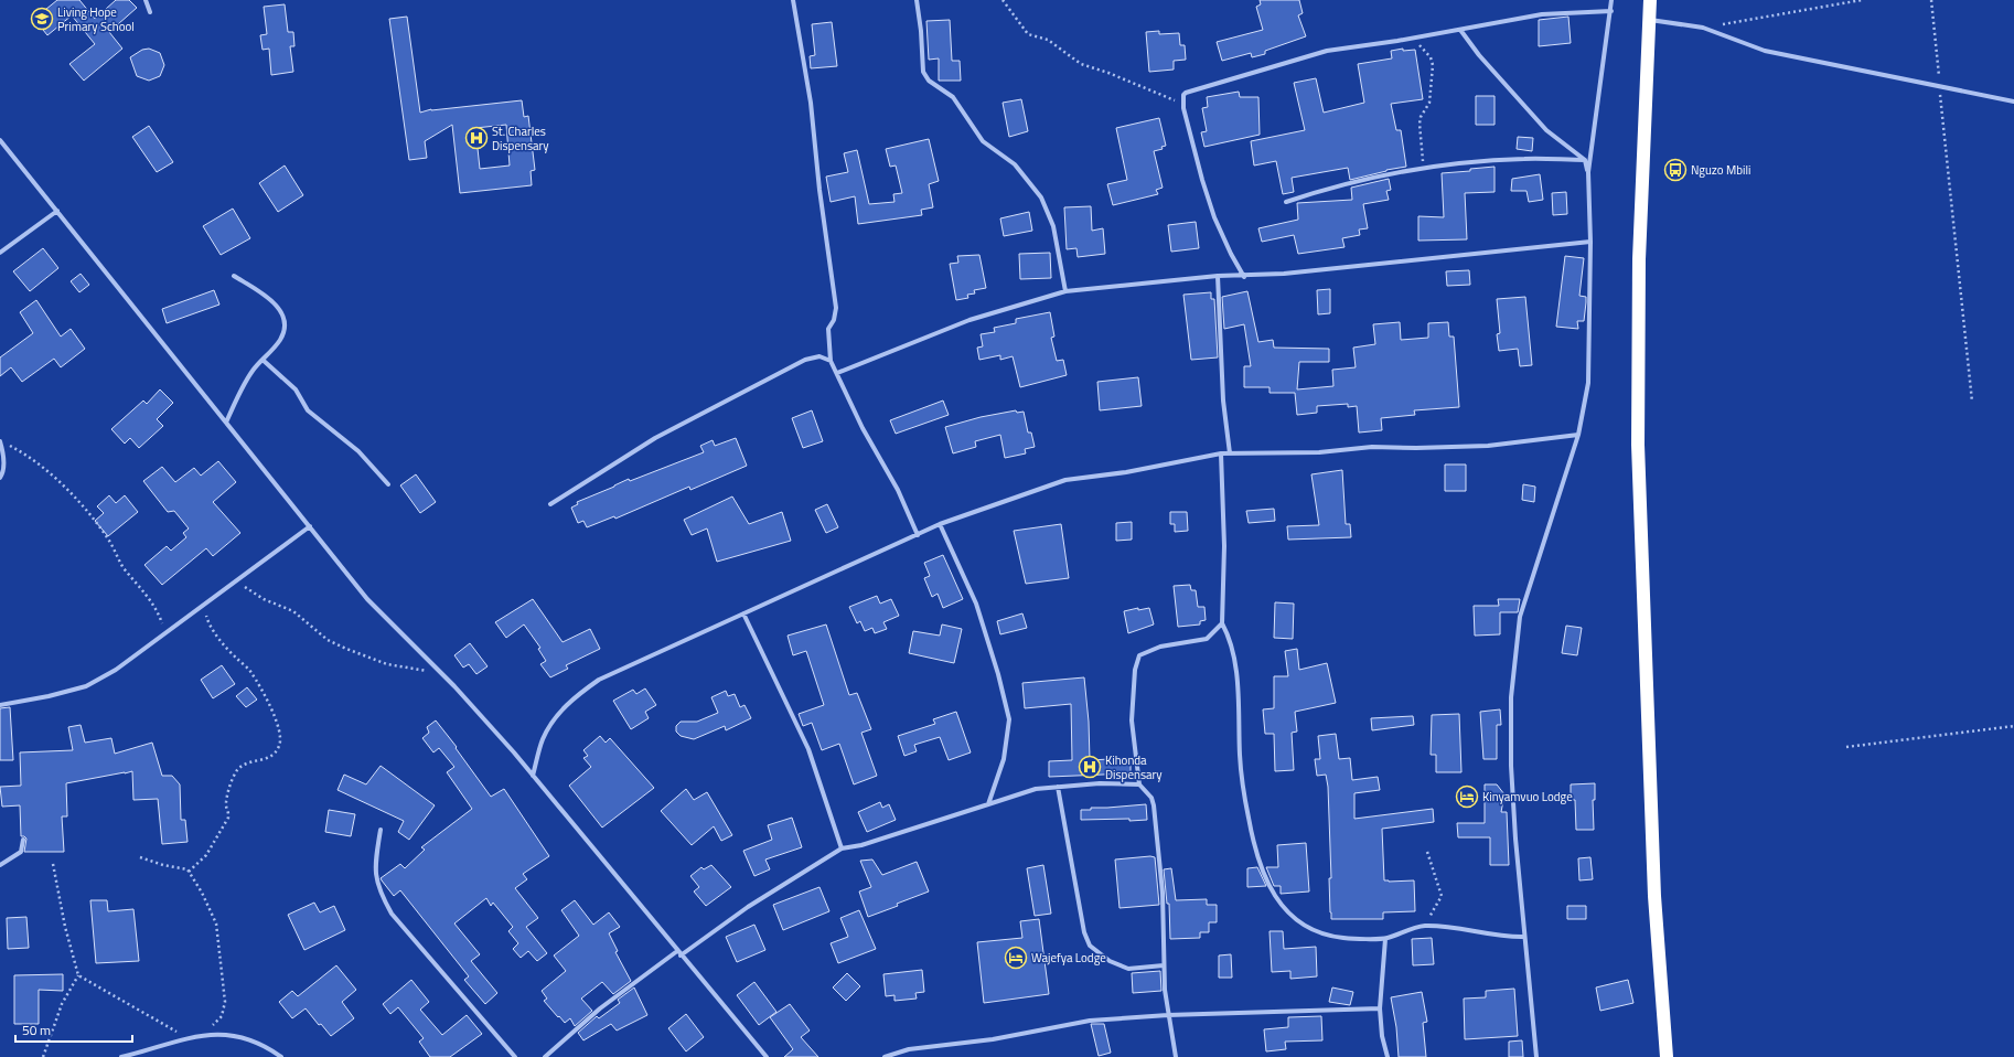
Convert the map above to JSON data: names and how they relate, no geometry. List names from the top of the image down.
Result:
{
  "places": {
    "school or university": ["Living Hope Primary School"],
    "hospital": ["St. Charles Dispensary", "Kihonda Dispensary"],
    "bus stop": ["Nguzo Mbili"],
    "hotel": ["Kinyamvuo Lodge", "Wajefya Lodge"]
  },
  "scale_bar": "50 m"
}
